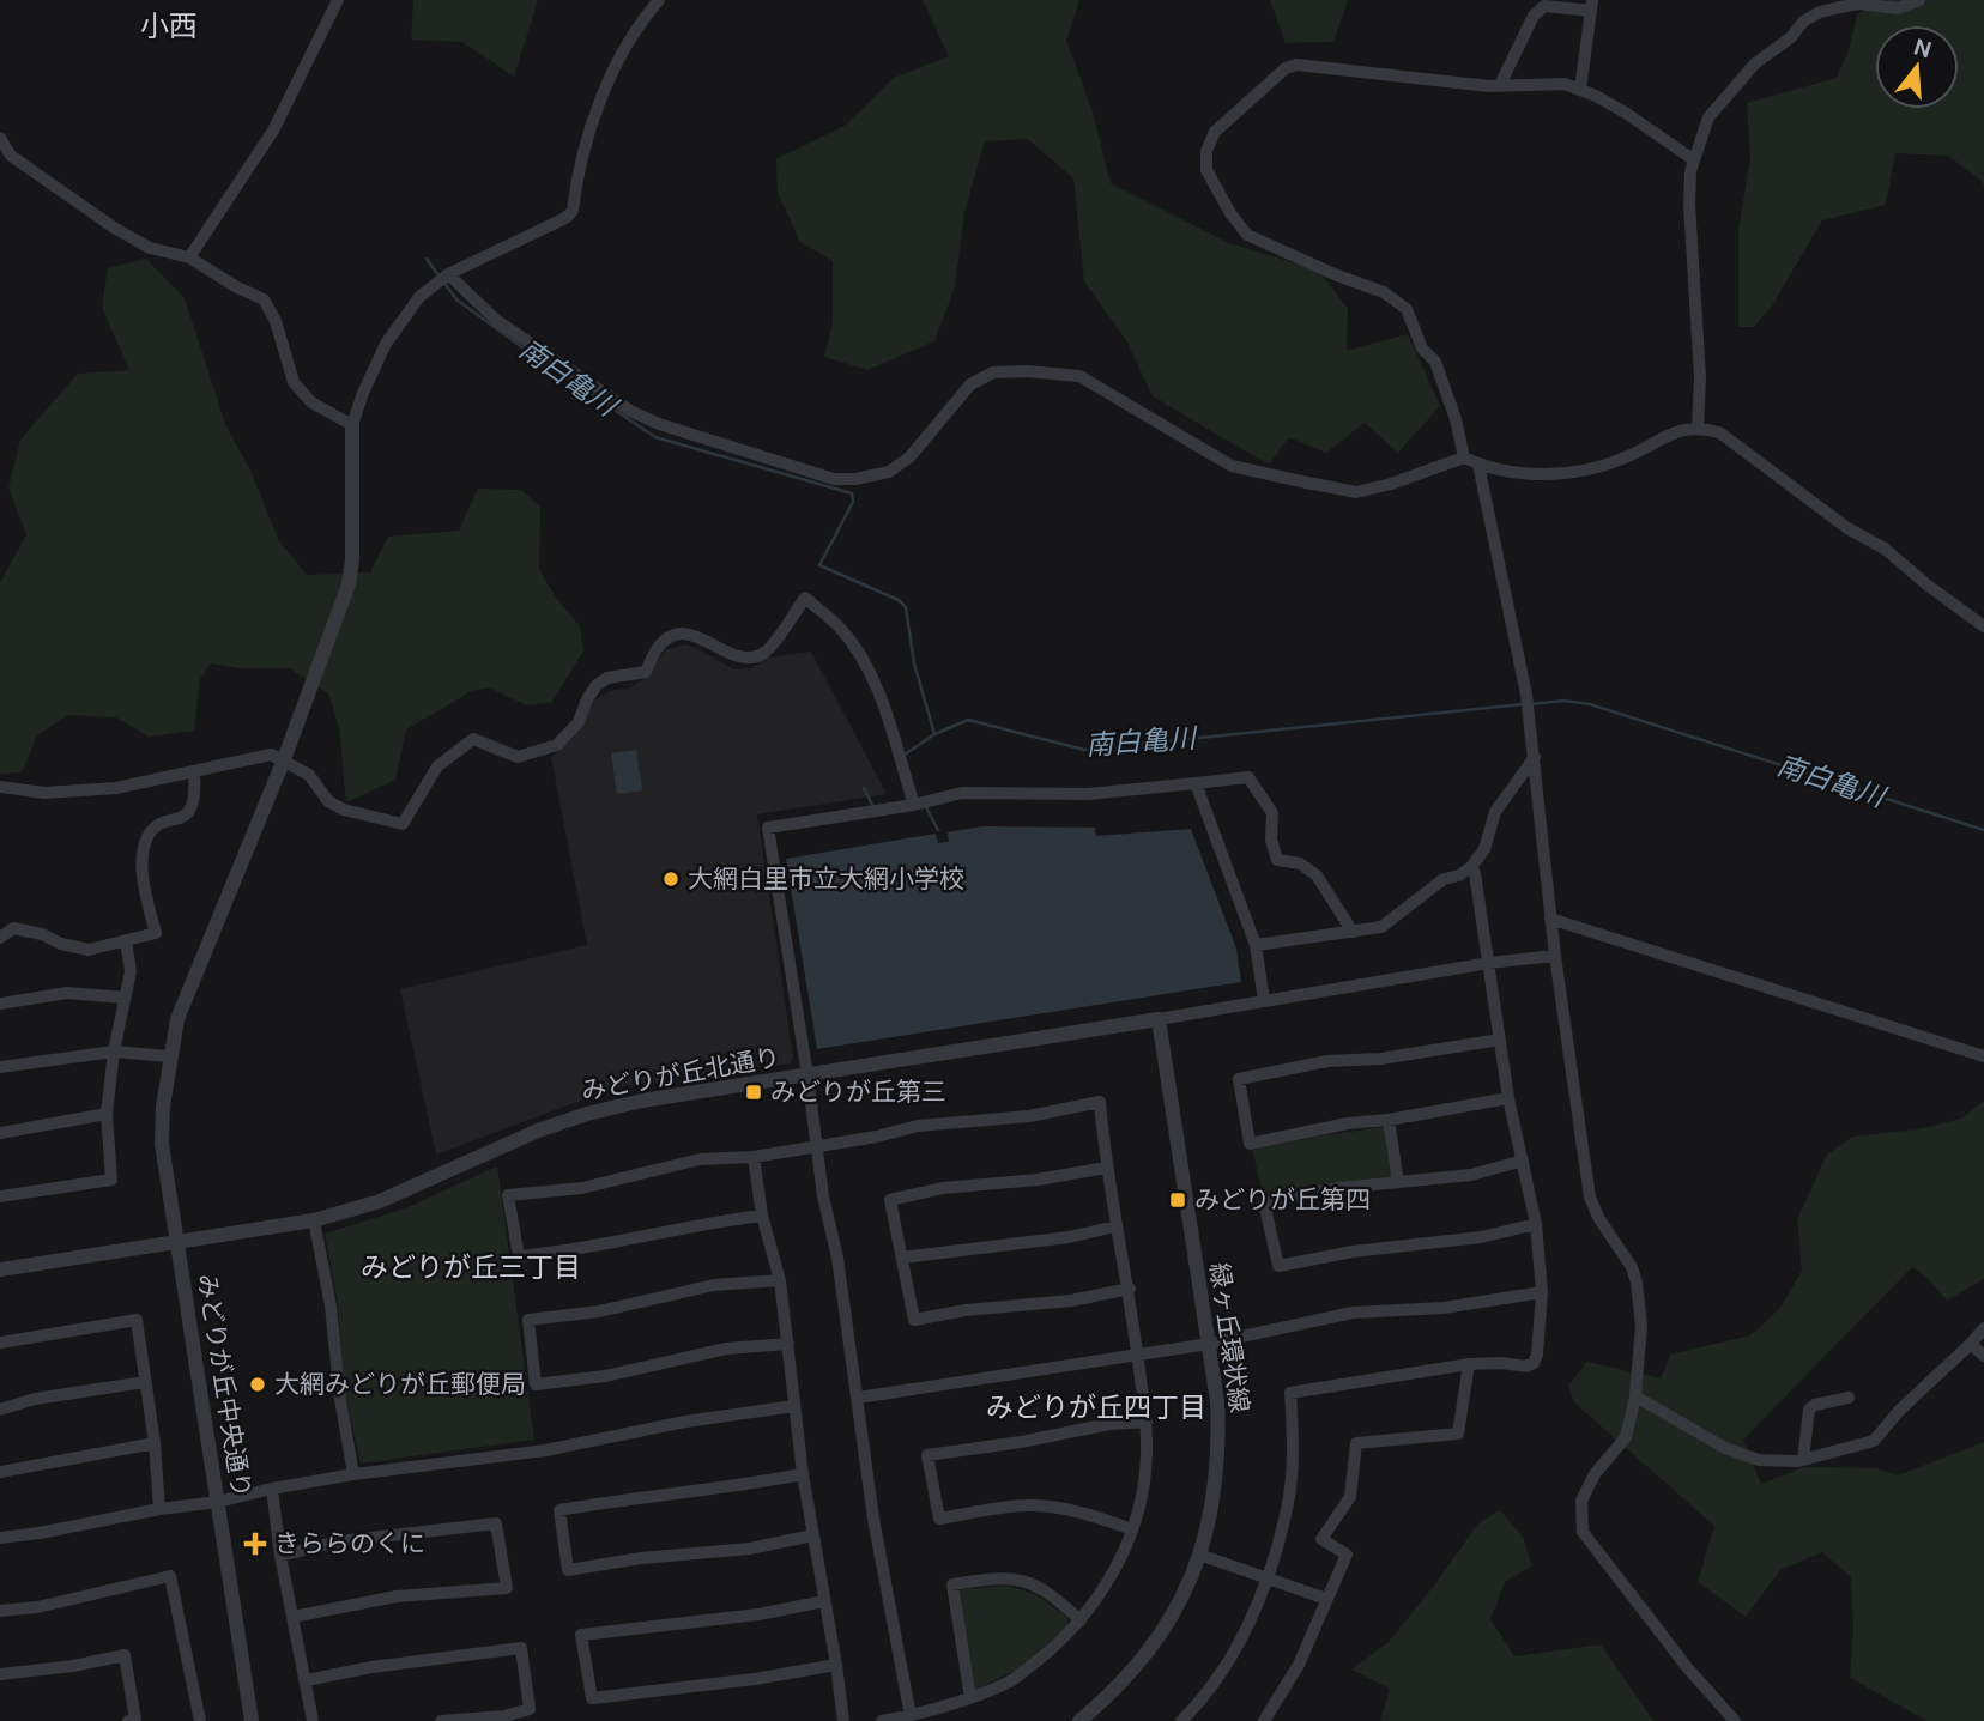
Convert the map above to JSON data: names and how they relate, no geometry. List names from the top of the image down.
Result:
{
  "streets": {
    "street": ["みどりが丘北通り", "緑ヶ丘環状線", "みどりが丘中央通り"]
  },
  "crossings": [
    ["みどりが丘北通り", "緑ヶ丘環状線"],
    ["みどりが丘北通り", "みどりが丘中央通り"]
  ],
  "districts": ["小西", "みどりが丘三丁目", "みどりが丘四丁目"],
  "water": ["南白亀川"],
  "places": {
    "other": ["大網白里市立大網小学校", "大網みどりが丘郵便局"],
    "transit": ["みどりが丘第三", "みどりが丘第四"],
    "health": ["きららのくに"]
  },
  "north": "top"
}
